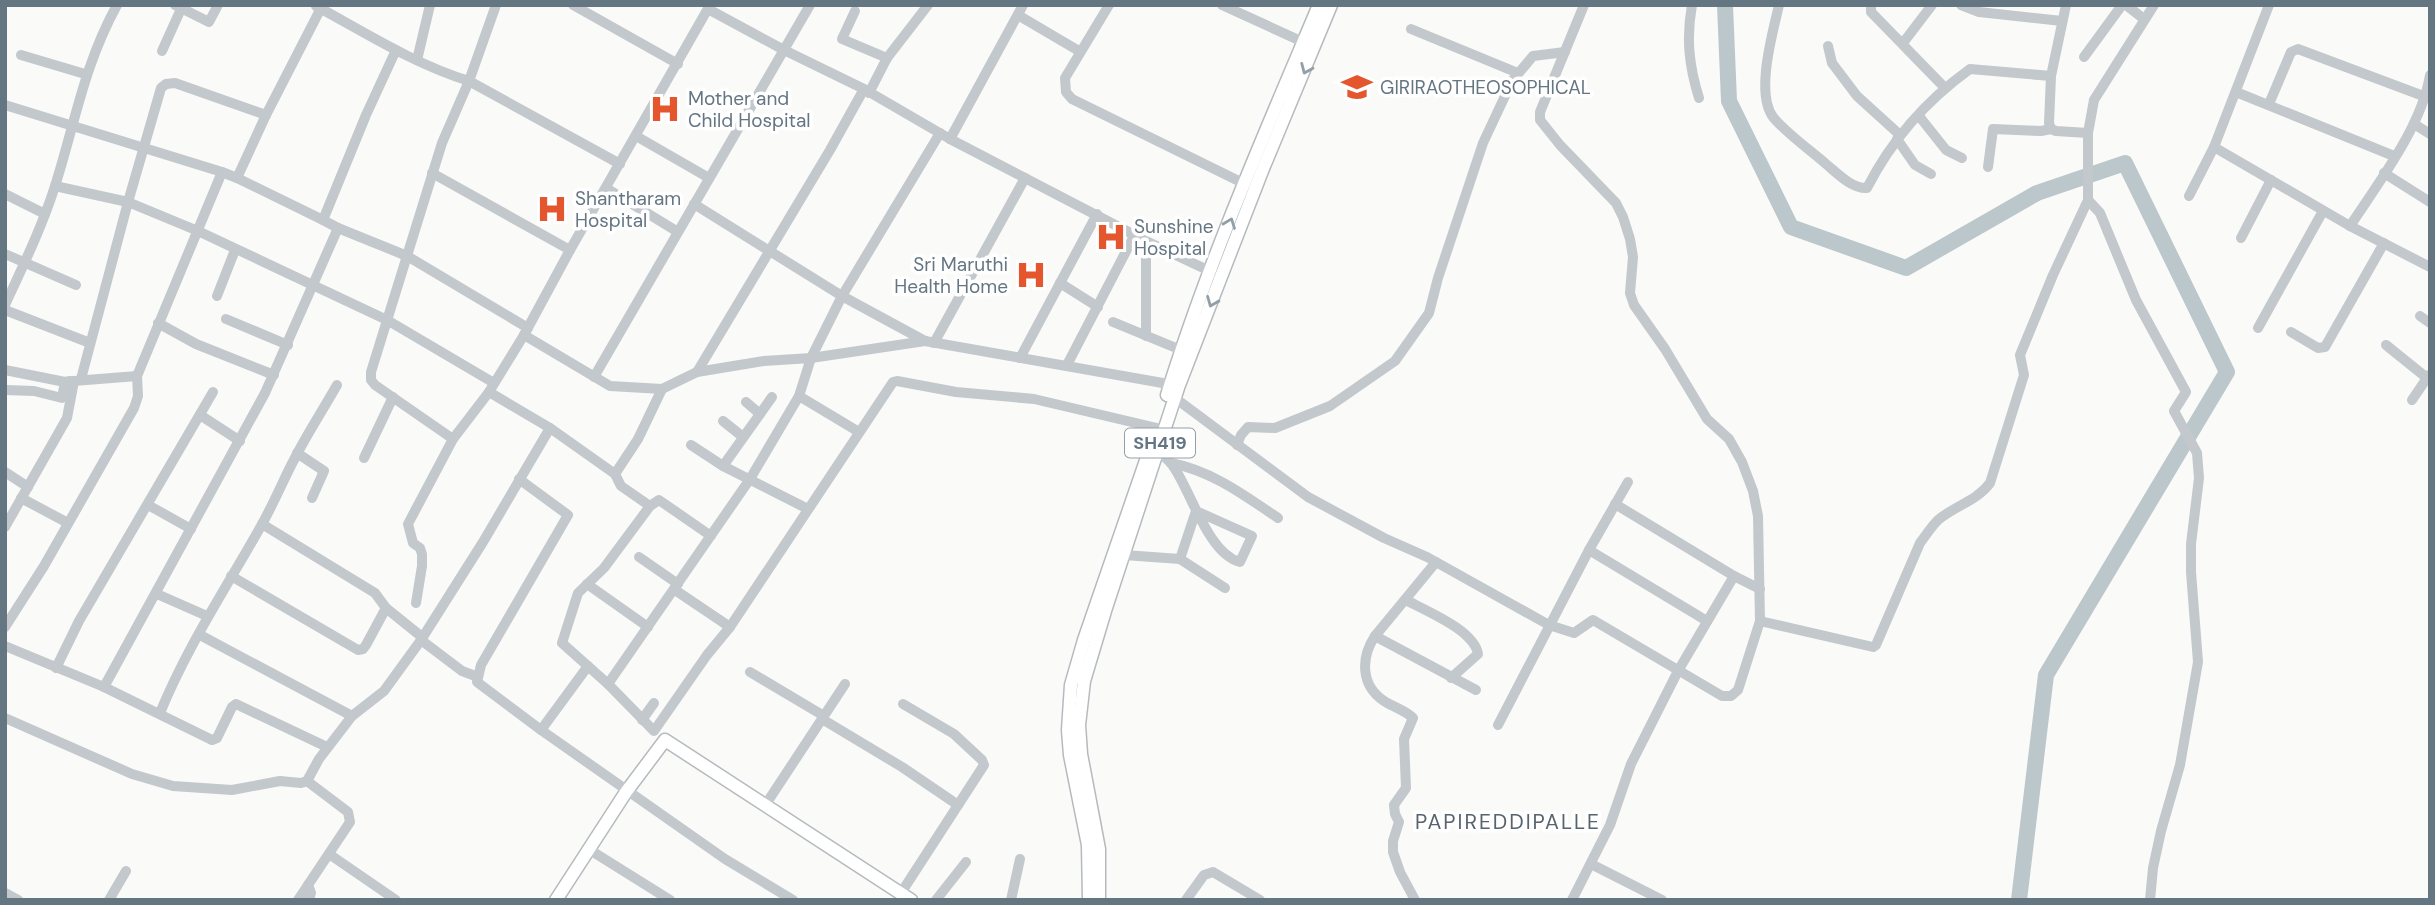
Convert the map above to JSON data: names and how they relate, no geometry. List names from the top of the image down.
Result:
{
  "streets": {
    "main road": ["SH419"]
  },
  "districts": ["PAPIREDDIPALLE"],
  "places": {
    "school or university": ["GIRIRAOTHEOSOPHICAL"],
    "hospital": [
      "Mother and Child Hospital",
      "Shantharam Hospital",
      "Sunshine Hospital",
      "Sri Maruthi Health Home"
    ]
  }
}
